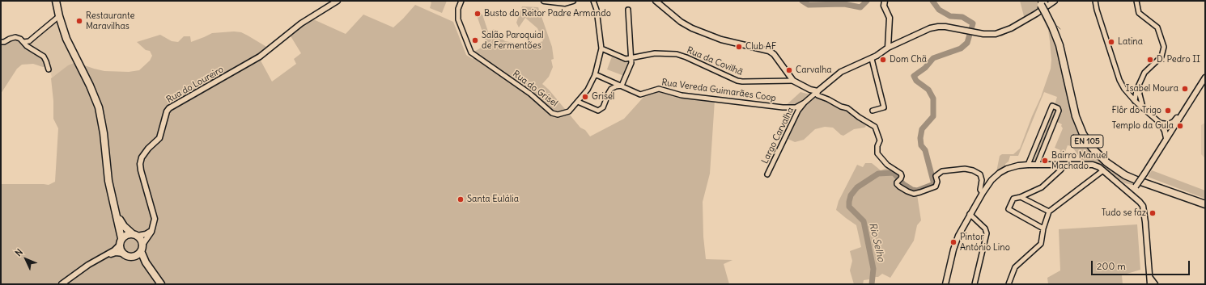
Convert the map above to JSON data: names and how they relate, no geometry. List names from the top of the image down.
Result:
{
  "streets": {
    "main road": ["EN 105"],
    "street": [
      "Rua da Covilhã",
      "Rua do Loureiro",
      "Rua do Grisel",
      "Rua Vereda Guimarães Coop",
      "Largo Carvalha"
    ]
  },
  "crossings": [
    ["Rua do Grisel", "Rua Vereda Guimarães Coop"],
    ["Rua Vereda Guimarães Coop", "Largo Carvalha"]
  ],
  "water": ["Rio Selho"],
  "places": [
    "Busto do Reitor Padre Armando",
    "Restaurante Maravilhas",
    "Salão Paroquial de Fermentões",
    "Latina",
    "Club AF",
    "Dom Chã",
    "D. Pedro II",
    "Carvalha",
    "Isabel Moura",
    "Grisel",
    "Flôr do Trigo",
    "Templo da Gula",
    "Bairro Manuel Machado",
    "Santa Eulália",
    "Tudo se faz",
    "Pintor António Lino"
  ],
  "scale_bar": "200 m",
  "north": "top left"
}
